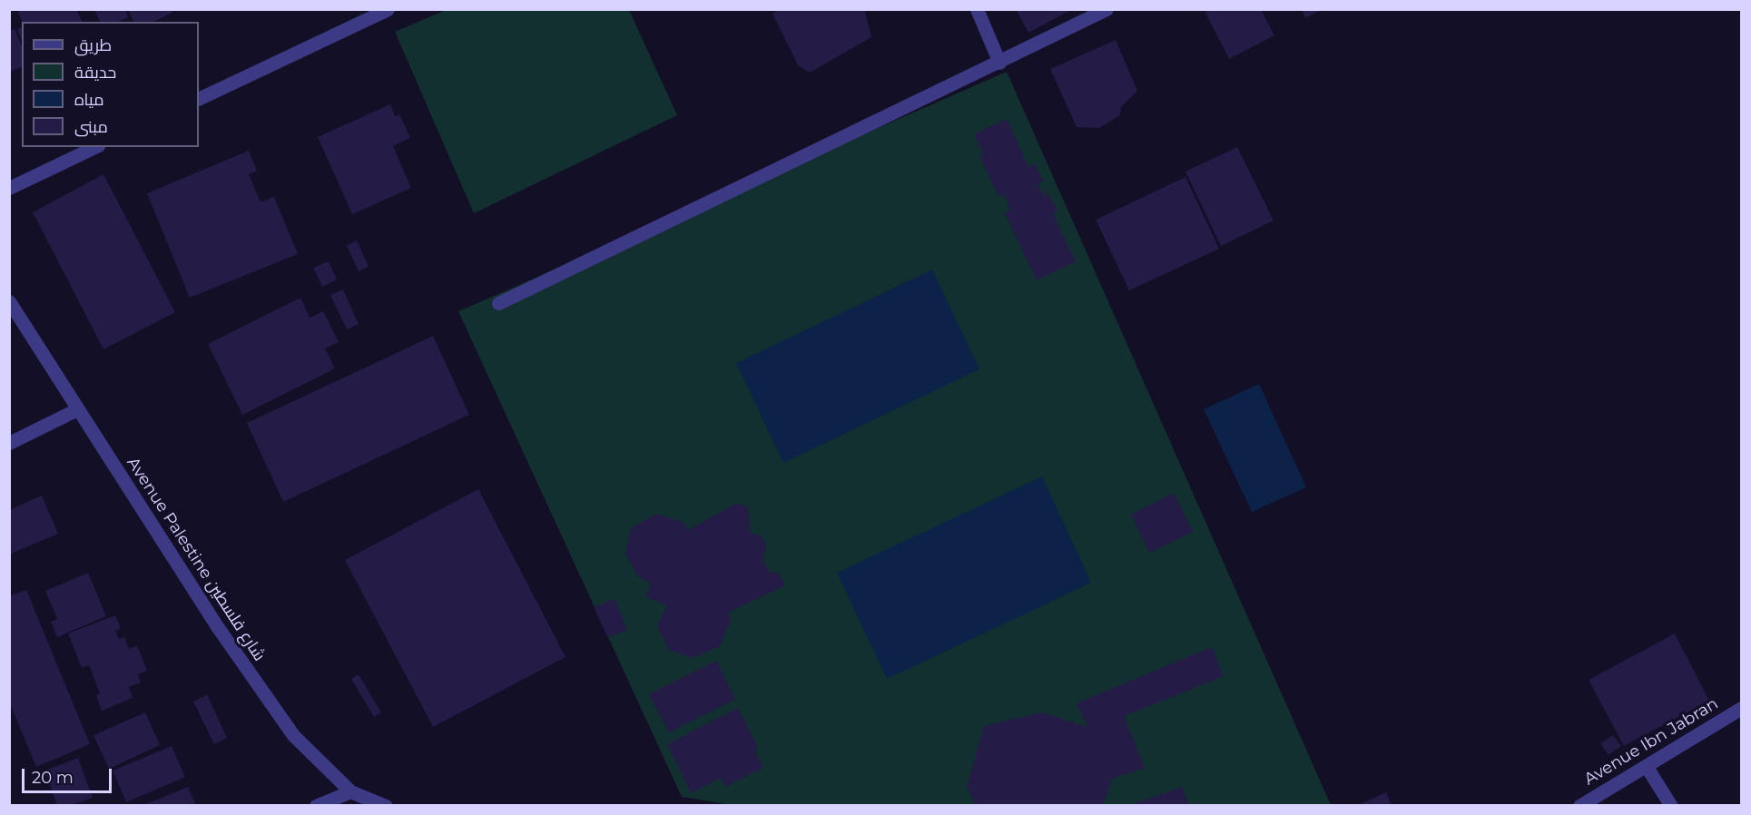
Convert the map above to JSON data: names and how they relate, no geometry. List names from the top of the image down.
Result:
{
  "streets": {
    "street": ["Avenue Palestine شارع فلسطين", "Avenue Ibn Jabran"]
  },
  "legend": [
    "طريق",
    "حديقة",
    "مياه",
    "مبنى"
  ],
  "scale_bar": "20 m"
}
